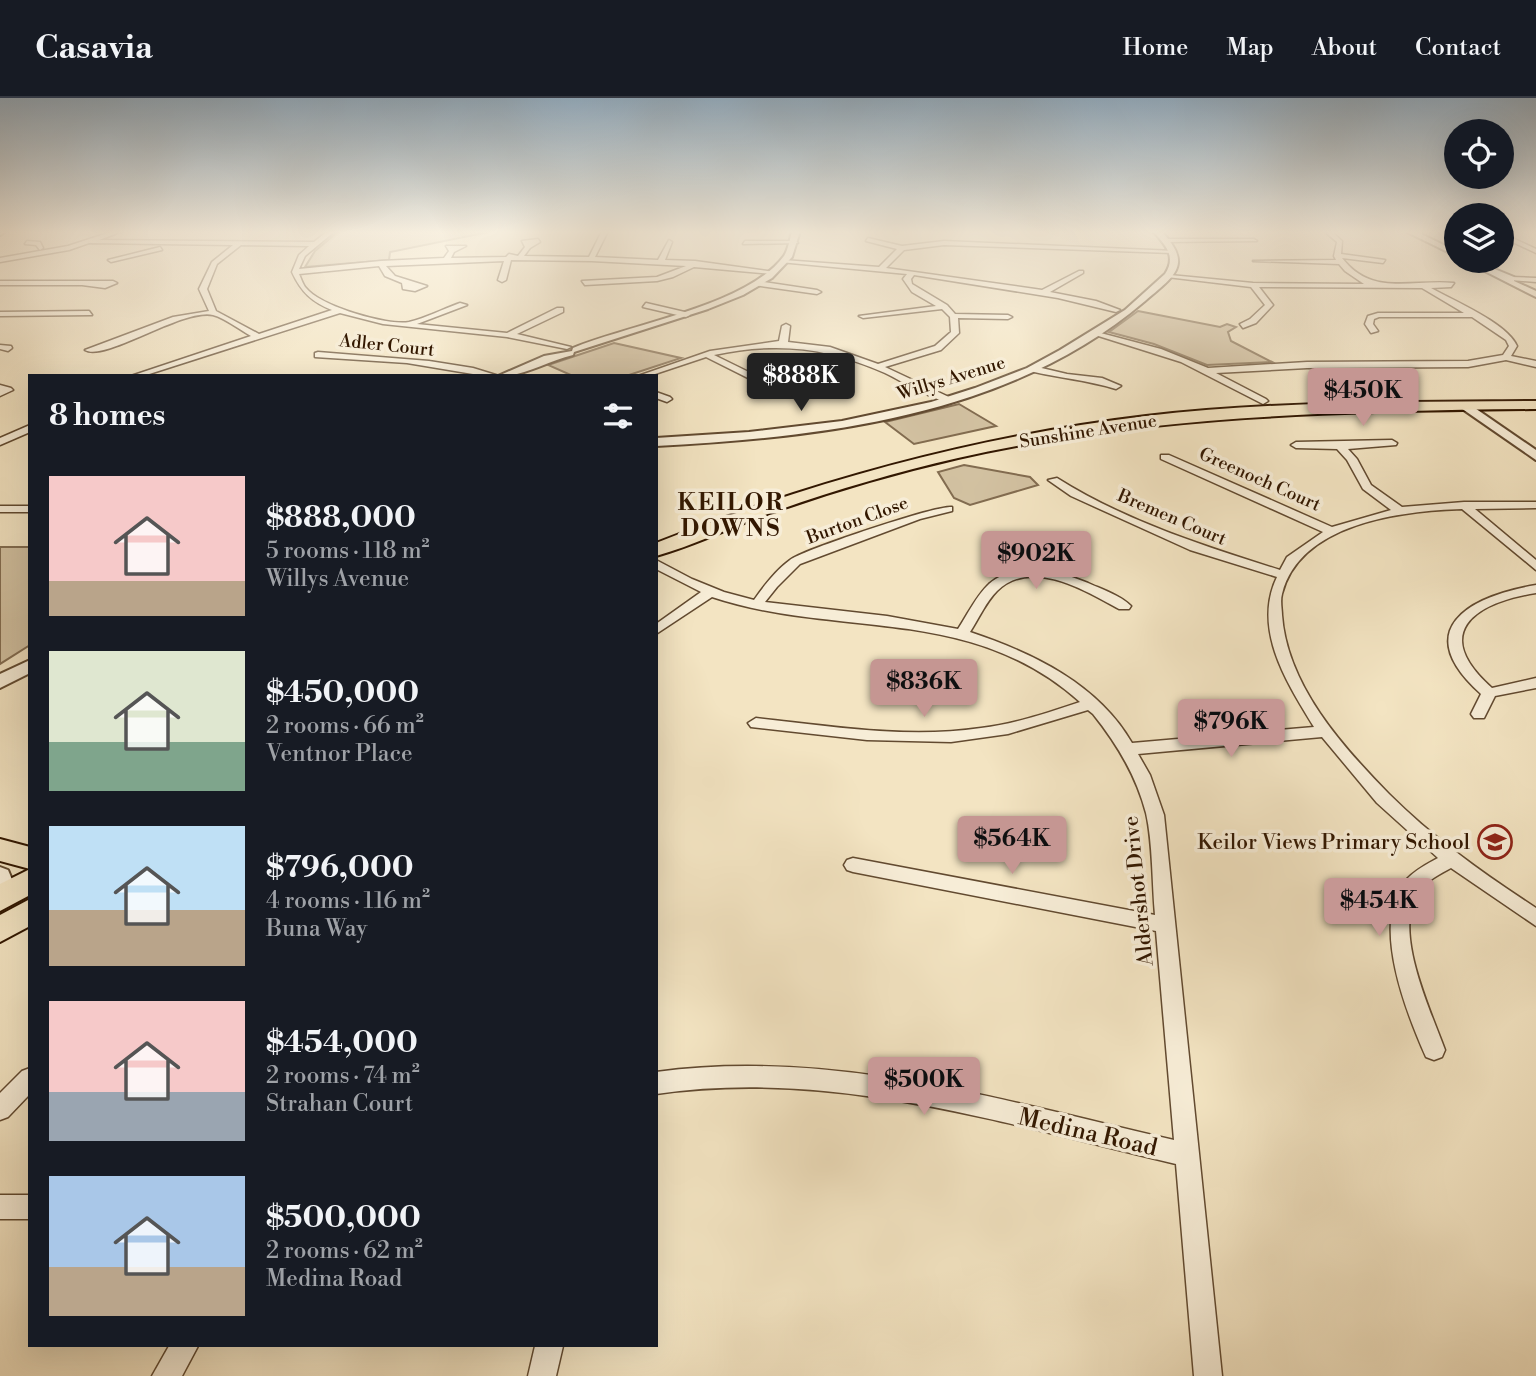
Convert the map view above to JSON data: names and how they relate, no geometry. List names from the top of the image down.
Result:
{
  "streets": {
    "main road": ["Sunshine Avenue"],
    "street": [
      "Adler Court",
      "Willys Avenue",
      "Greenoch Court",
      "Bremen Court",
      "Burton Close",
      "Aldershot Drive",
      "Medina Road"
    ]
  },
  "crossings": [
    ["Sunshine Avenue", "Aldershot Drive"],
    ["Burton Close", "Aldershot Drive"],
    ["Aldershot Drive", "Medina Road"]
  ],
  "districts": ["KEILOR DOWNS"],
  "places": {
    "school or university": ["Keilor Views Primary School"]
  },
  "page": {
    "header": "Casavia",
    "nav": [
      "Home",
      "Map",
      "About",
      "Contact"
    ],
    "price": [
      "$888K",
      "$450K",
      "$902K",
      "$836K",
      "$796K",
      "$564K",
      "$454K",
      "$500K"
    ],
    "heading": "8 homes",
    "list": [
      {
        "name": "$888,000",
        "note": "5 rooms · 118 m² · Willys Avenue"
      },
      {
        "name": "$450,000",
        "note": "2 rooms · 66 m² · Ventnor Place"
      },
      {
        "name": "$796,000",
        "note": "4 rooms · 116 m² · Buna Way"
      },
      {
        "name": "$454,000",
        "note": "2 rooms · 74 m² · Strahan Court"
      },
      {
        "name": "$500,000",
        "note": "2 rooms · 62 m² · Medina Road"
      }
    ]
  }
}
